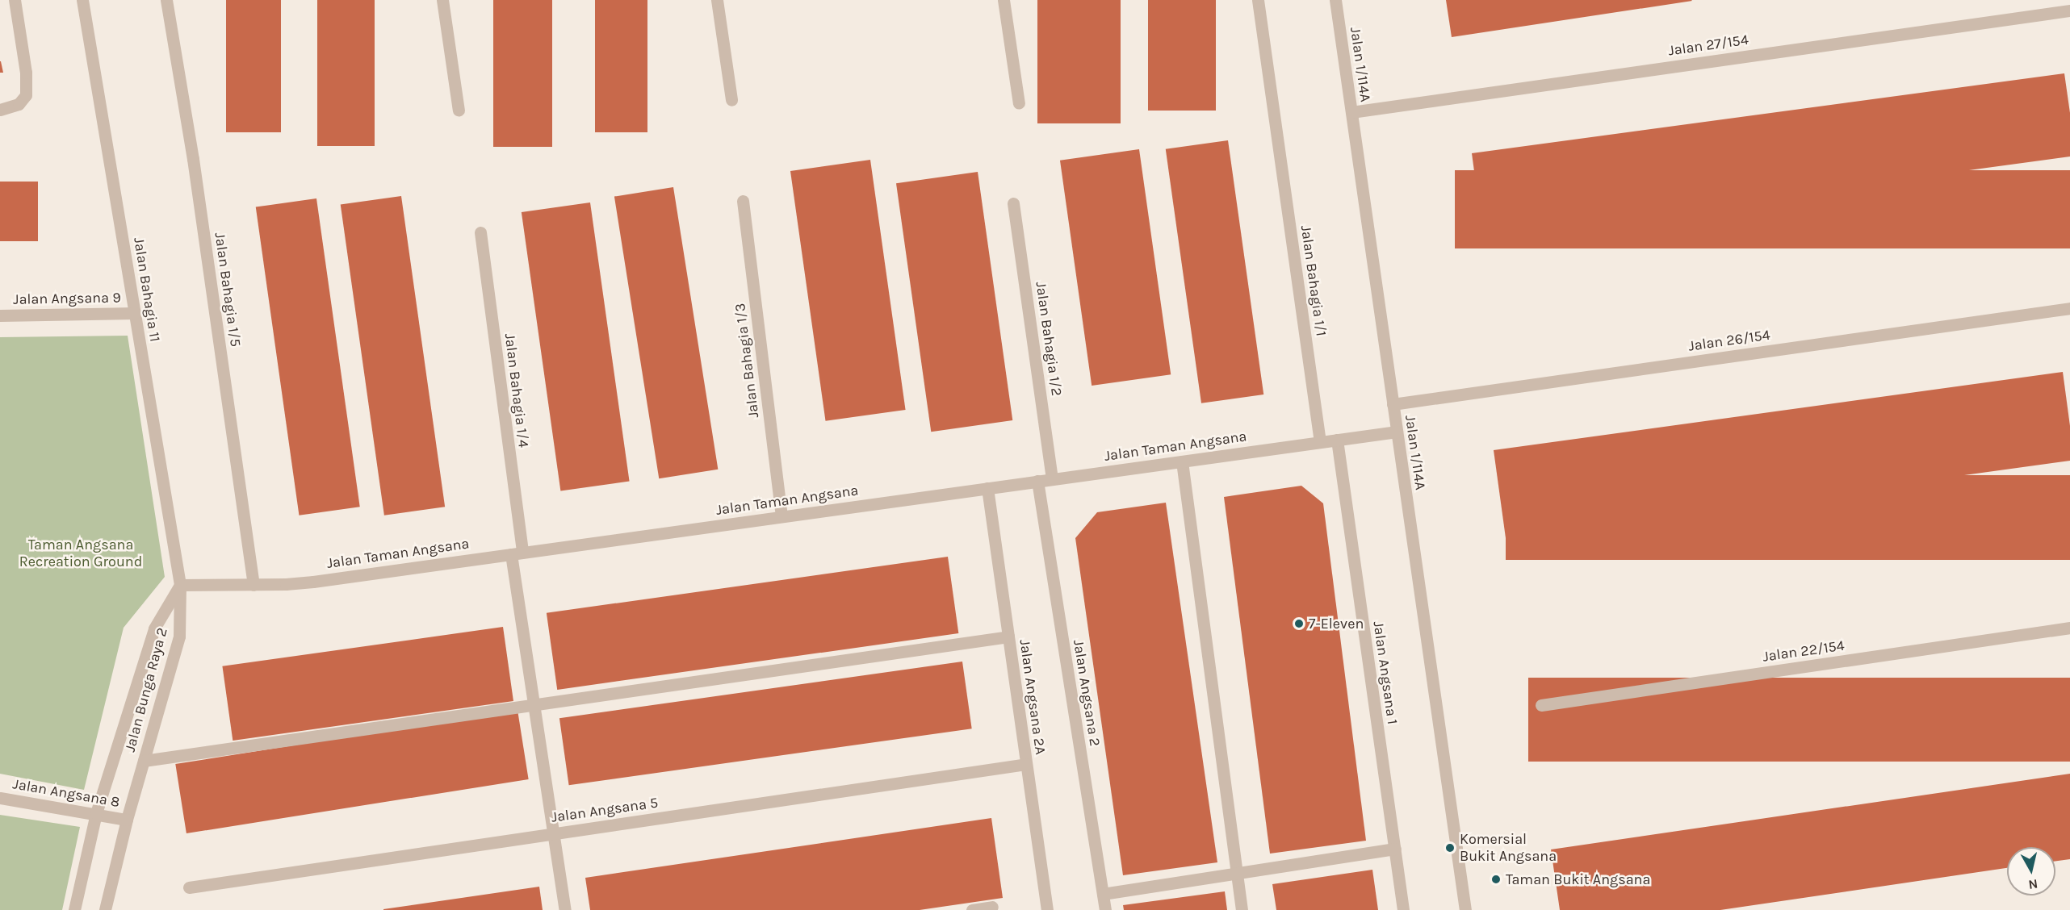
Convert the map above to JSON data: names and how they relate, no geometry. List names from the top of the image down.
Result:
{
  "streets": {
    "street": [
      "Jalan 27/154",
      "Jalan 1/114A",
      "Jalan Bahagia 1/1",
      "Jalan Bahagia 11",
      "Jalan Bahagia 1/5",
      "Jalan Angsana 9",
      "Jalan Bahagia 1/2",
      "Jalan 26/154",
      "Jalan Bahagia 1/3",
      "Jalan Bahagia 1/4",
      "Jalan Taman Angsana",
      "Jalan 22/154",
      "Jalan Angsana 1",
      "Jalan Bunga Raya 2",
      "Jalan Angsana 2",
      "Jalan Angsana 2A",
      "Jalan Angsana 8",
      "Jalan Angsana 5"
    ]
  },
  "crossings": [
    ["Jalan 27/154", "Jalan 1/114A"],
    ["Jalan 1/114A", "Jalan 26/154"],
    ["Jalan 1/114A", "Jalan Taman Angsana"],
    ["Jalan Bahagia 1/1", "Jalan Taman Angsana"],
    ["Jalan Bahagia 11", "Jalan Angsana 9"],
    ["Jalan Bahagia 11", "Jalan Taman Angsana"],
    ["Jalan Bahagia 11", "Jalan Bunga Raya 2"],
    ["Jalan Bahagia 1/5", "Jalan Taman Angsana"],
    ["Jalan Bahagia 1/2", "Jalan Taman Angsana"],
    ["Jalan Bahagia 1/3", "Jalan Taman Angsana"],
    ["Jalan Bahagia 1/4", "Jalan Taman Angsana"],
    ["Jalan Bahagia 1/4", "Jalan Angsana 5"],
    ["Jalan Taman Angsana", "Jalan Angsana 1"],
    ["Jalan Taman Angsana", "Jalan Bunga Raya 2"],
    ["Jalan Taman Angsana", "Jalan Angsana 2"],
    ["Jalan Taman Angsana", "Jalan Angsana 2A"],
    ["Jalan Bunga Raya 2", "Jalan Angsana 8"],
    ["Jalan Angsana 2A", "Jalan Angsana 5"]
  ],
  "parks": ["Taman Angsana Recreation Ground"],
  "places": ["7-Eleven", "Komersial Bukit Angsana", "Taman Bukit Angsana"],
  "north": "bottom"
}
